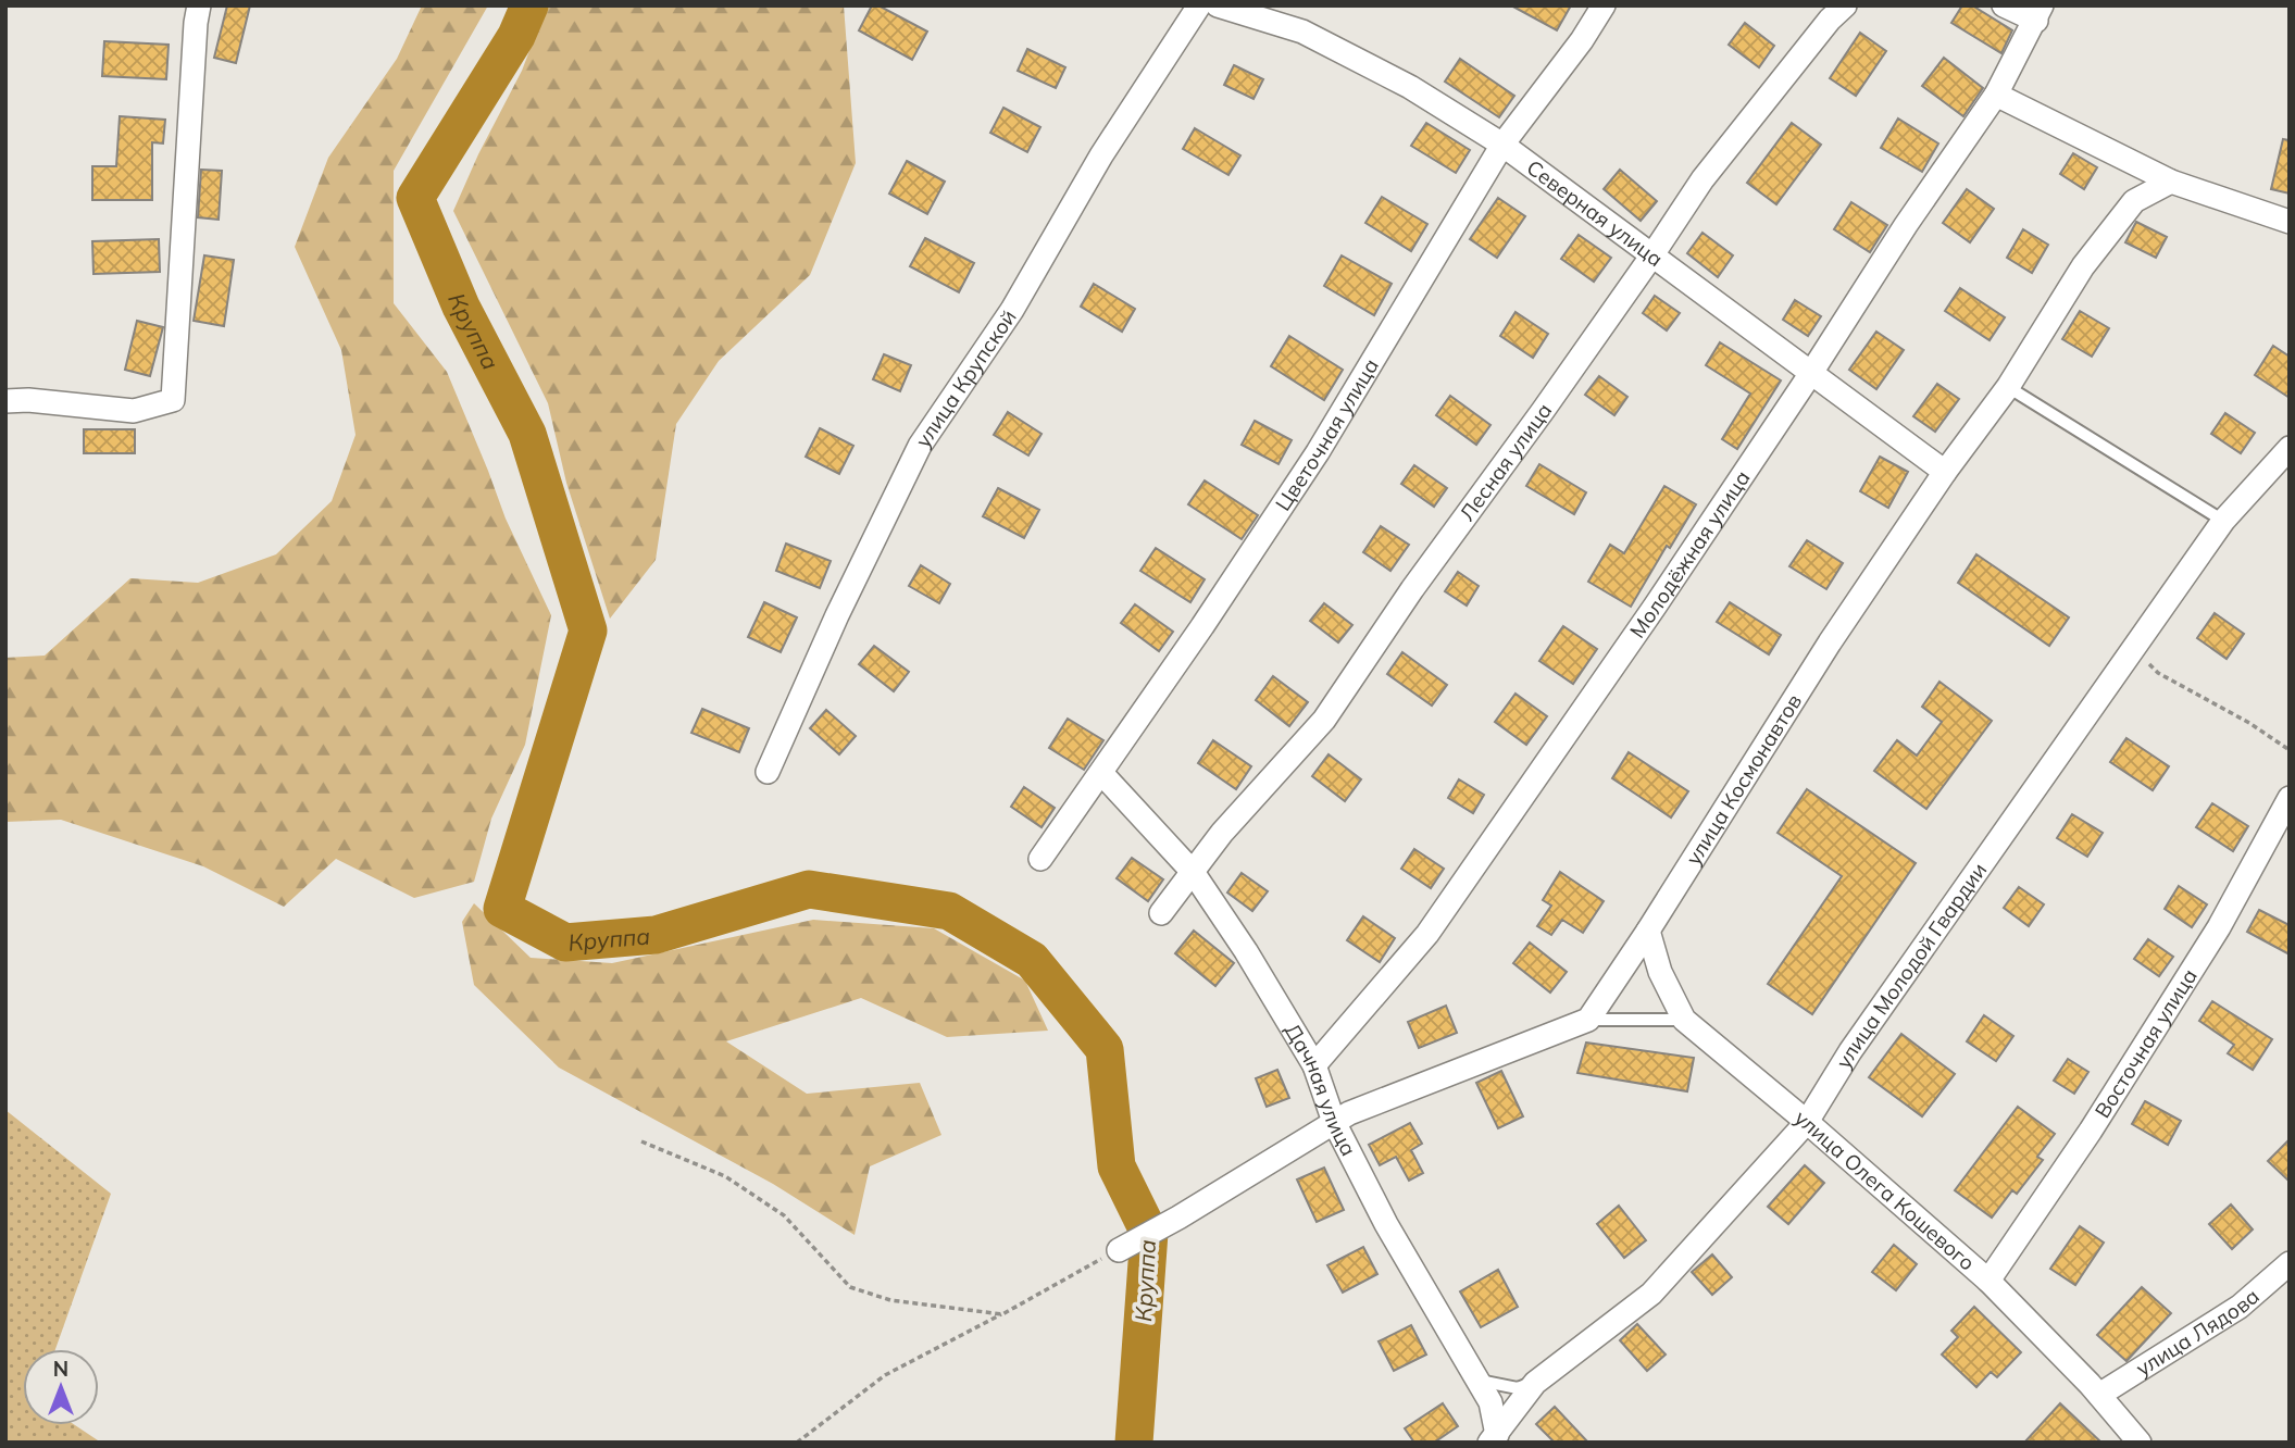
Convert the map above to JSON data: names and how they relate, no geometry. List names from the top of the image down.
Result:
{
  "streets": {
    "street": [
      "Северная улица",
      "улица Крупской",
      "Цветочная улица",
      "Лесная улица",
      "Молодёжная улица",
      "улица Космонавтов",
      "улица Молодой Гвардии",
      "Восточная улица",
      "Дачная улица",
      "улица Олега Кошевого",
      "улица Лядова"
    ]
  },
  "crossings": [
    ["Северная улица", "Цветочная улица"],
    ["Северная улица", "Лесная улица"],
    ["Северная улица", "Молодёжная улица"],
    ["Северная улица", "улица Космонавтов"],
    ["Цветочная улица", "Дачная улица"],
    ["Лесная улица", "Дачная улица"],
    ["Молодёжная улица", "Дачная улица"],
    ["улица Космонавтов", "улица Олега Кошевого"],
    ["улица Молодой Гвардии", "Дачная улица"],
    ["улица Молодой Гвардии", "улица Олега Кошевого"],
    ["Восточная улица", "улица Олега Кошевого"],
    ["улица Олега Кошевого", "улица Лядова"]
  ],
  "water": ["Круппа"],
  "north": "top"
}
